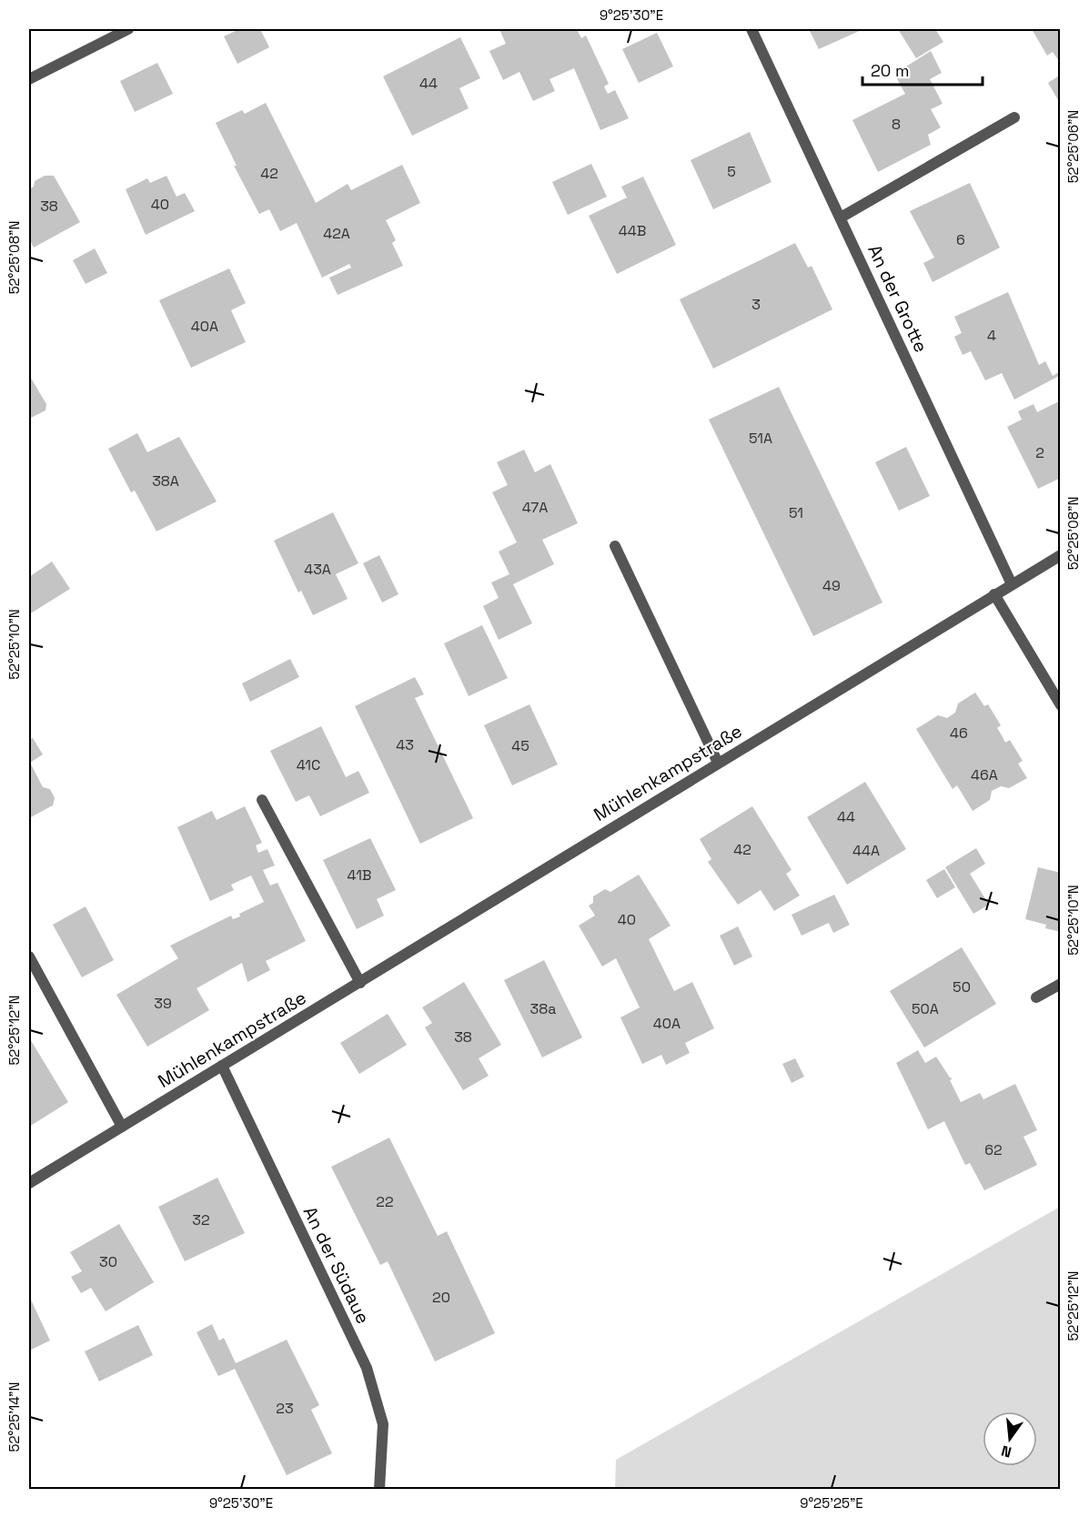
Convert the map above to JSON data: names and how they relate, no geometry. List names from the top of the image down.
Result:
{
  "streets": {
    "street": ["An der Grotte", "Mühlenkampstraße", "An der Südaue"]
  },
  "crossings": [
    ["An der Grotte", "Mühlenkampstraße"],
    ["Mühlenkampstraße", "An der Südaue"]
  ],
  "house_numbers": [
    "44",
    "8",
    "5",
    "42",
    "40",
    "38",
    "44B",
    "42A",
    "6",
    "3",
    "40A",
    "4",
    "51A",
    "2",
    "38A",
    "47A",
    "51",
    "43A",
    "49",
    "46",
    "43",
    "45",
    "41C",
    "46A",
    "44",
    "42",
    "44A",
    "41B",
    "40",
    "50",
    "39",
    "38a",
    "50A",
    "40A",
    "38",
    "62",
    "22",
    "32",
    "30",
    "20",
    "23"
  ],
  "scale_bar": "20 m",
  "north": "bottom",
  "coordinates": [
    "9°25'30\"E",
    "52°25'06\"N",
    "52°25'08\"N",
    "52°25'10\"N",
    "52°25'12\"N",
    "52°25'14\"N",
    "9°25'25\"E"
  ]
}
